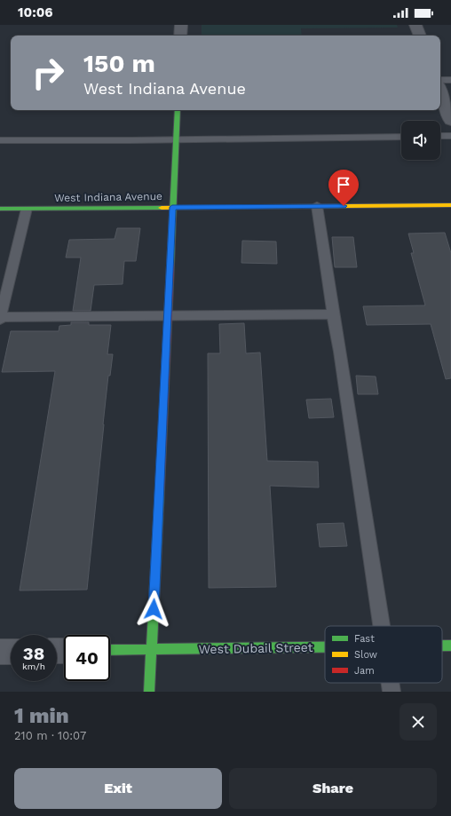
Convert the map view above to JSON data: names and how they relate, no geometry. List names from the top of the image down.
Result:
{
  "streets": {
    "street": ["West Indiana Avenue", "West Dubail Street"]
  },
  "legend": ["Fast", "Slow", "Jam"],
  "page": {
    "status": "10:06",
    "turn": ["150 m", "West Indiana Avenue"],
    "speed": "38 km/h",
    "limit": "40",
    "heading": ["1 min", "210 m · 10:07"],
    "buttons": ["Exit", "Share"]
  }
}
